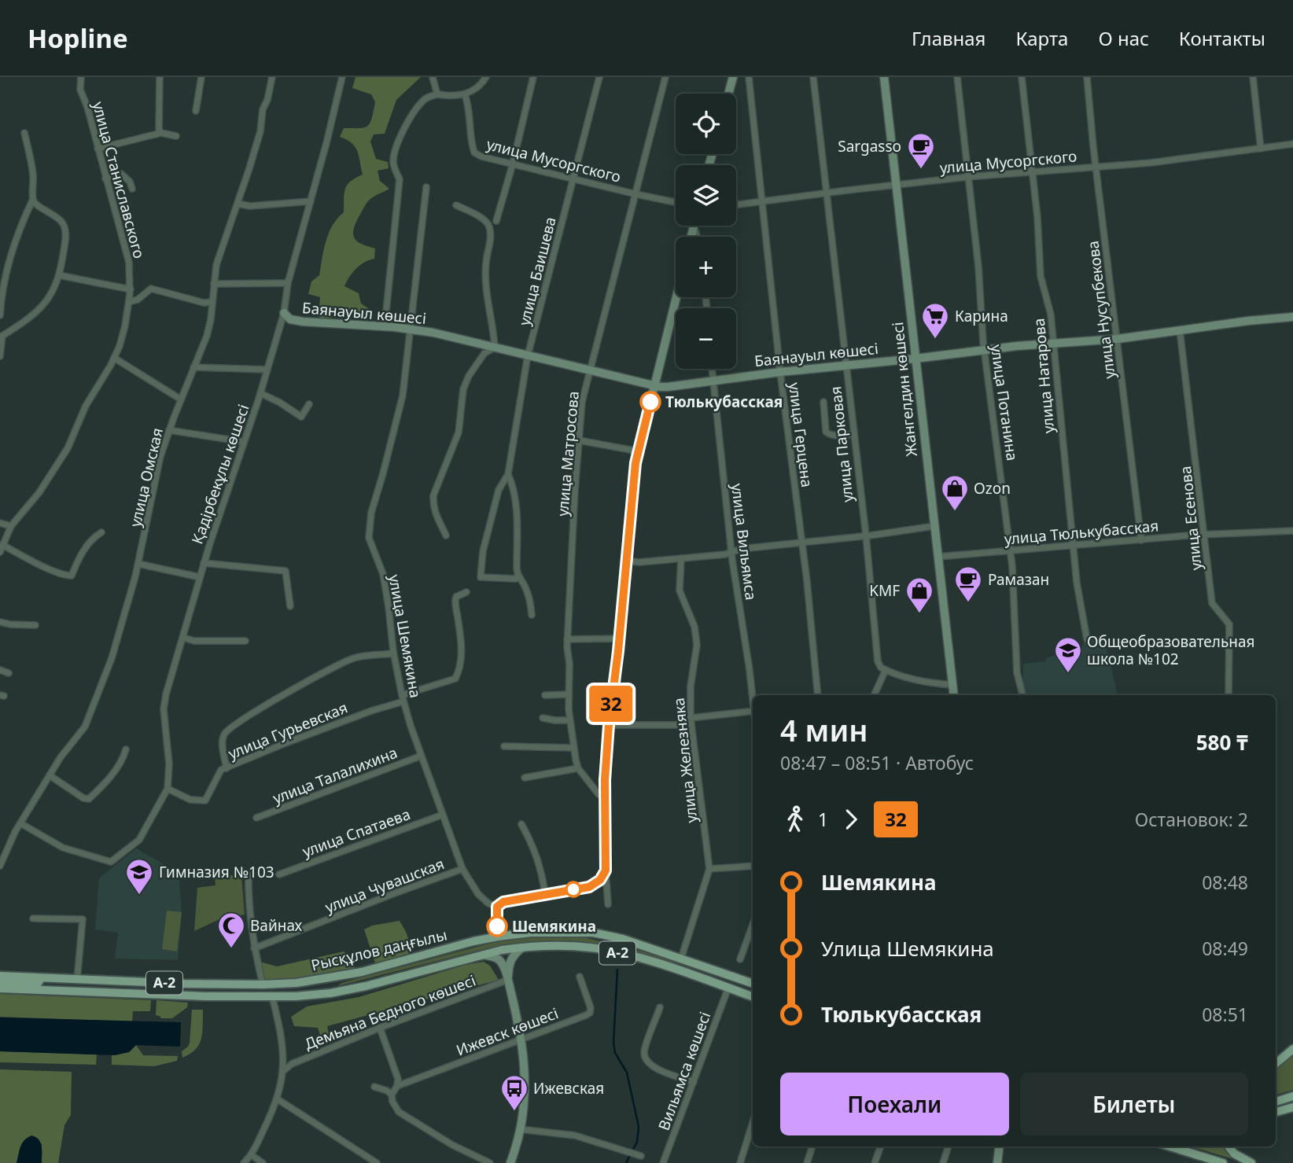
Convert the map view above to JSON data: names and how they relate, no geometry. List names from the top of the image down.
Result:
{
  "streets": {
    "main road": ["Рысқұлов даңғылы", "A-2"],
    "street": [
      "улица Мусоргского",
      "улица Станиславского",
      "улица Баишева",
      "улица Нусупбекова",
      "Баянауыл көшесі",
      "улица Натарова",
      "Жангелдин көшесі",
      "улица Потанина",
      "улица Герцена",
      "улица Парковая",
      "улица Матросова",
      "Қадірбекұлы көшесі",
      "улица Омская",
      "улица Есенова",
      "улица Тюлькубасская",
      "улица Вильямса",
      "улица Шемякина",
      "улица Гурьевская",
      "улица Железняка",
      "улица Талалихина",
      "улица Спатаева",
      "улица Чувашская",
      "Демьяна Бедного көшесі",
      "Ижевск көшесі",
      "Вильямса көшесі"
    ]
  },
  "crossings": [
    ["улица Мусоргского", "улица Баишева"],
    ["улица Мусоргского", "улица Нусупбекова"],
    ["улица Мусоргского", "улица Натарова"],
    ["улица Мусоргского", "Жангелдин көшесі"],
    ["улица Мусоргского", "улица Потанина"],
    ["улица Мусоргского", "улица Герцена"],
    ["улица Мусоргского", "улица Парковая"],
    ["улица Мусоргского", "улица Матросова"],
    ["улица Баишева", "Баянауыл көшесі"],
    ["улица Нусупбекова", "Баянауыл көшесі"],
    ["улица Нусупбекова", "улица Тюлькубасская"],
    ["Баянауыл көшесі", "улица Натарова"],
    ["Баянауыл көшесі", "Жангелдин көшесі"],
    ["Баянауыл көшесі", "улица Потанина"],
    ["Баянауыл көшесі", "улица Герцена"],
    ["Баянауыл көшесі", "улица Парковая"],
    ["Баянауыл көшесі", "улица Матросова"],
    ["Баянауыл көшесі", "Қадірбекұлы көшесі"],
    ["Баянауыл көшесі", "улица Есенова"],
    ["Баянауыл көшесі", "улица Вильямса"],
    ["Баянауыл көшесі", "улица Шемякина"],
    ["улица Натарова", "улица Тюлькубасская"],
    ["Жангелдин көшесі", "улица Тюлькубасская"],
    ["улица Потанина", "улица Тюлькубасская"],
    ["Қадірбекұлы көшесі", "улица Омская"],
    ["Қадірбекұлы көшесі", "улица Гурьевская"],
    ["улица Есенова", "улица Тюлькубасская"],
    ["улица Шемякина", "улица Гурьевская"],
    ["улица Шемякина", "улица Талалихина"],
    ["улица Шемякина", "улица Спатаева"],
    ["улица Шемякина", "улица Чувашская"],
    ["улица Железняка", "Рысқұлов даңғылы"],
    ["Рысқұлов даңғылы", "Вильямса көшесі"]
  ],
  "places": {
    "cafe": ["Sargasso", "Рамазан"],
    "supermarket": ["Карина"],
    "other": ["Тюлькубасская", "Шемякина"],
    "shop": ["Ozon", "KMF"],
    "school or university": ["Общеобразовательная школа №102", "Гимназия №103"],
    "mosque": ["Вайнах"],
    "bus stop": ["Ижевская"]
  },
  "lines": ["bus line 32"],
  "page": {
    "header": "Hopline",
    "nav": [
      "Главная",
      "Карта",
      "О нас",
      "Контакты"
    ],
    "on_map": "32",
    "map_buttons": ["+", "−"],
    "heading": ["4 мин", "08:47 – 08:51 · Автобус", "580 ₸"],
    "legs": ["1", "32", "Остановок: 2"],
    "list": [
      {
        "name": "Шемякина",
        "value": "08:48"
      },
      {
        "name": "Улица Шемякина",
        "value": "08:49"
      },
      {
        "name": "Тюлькубасская",
        "value": "08:51"
      }
    ],
    "buttons": ["Поехали", "Билеты"]
  }
}
